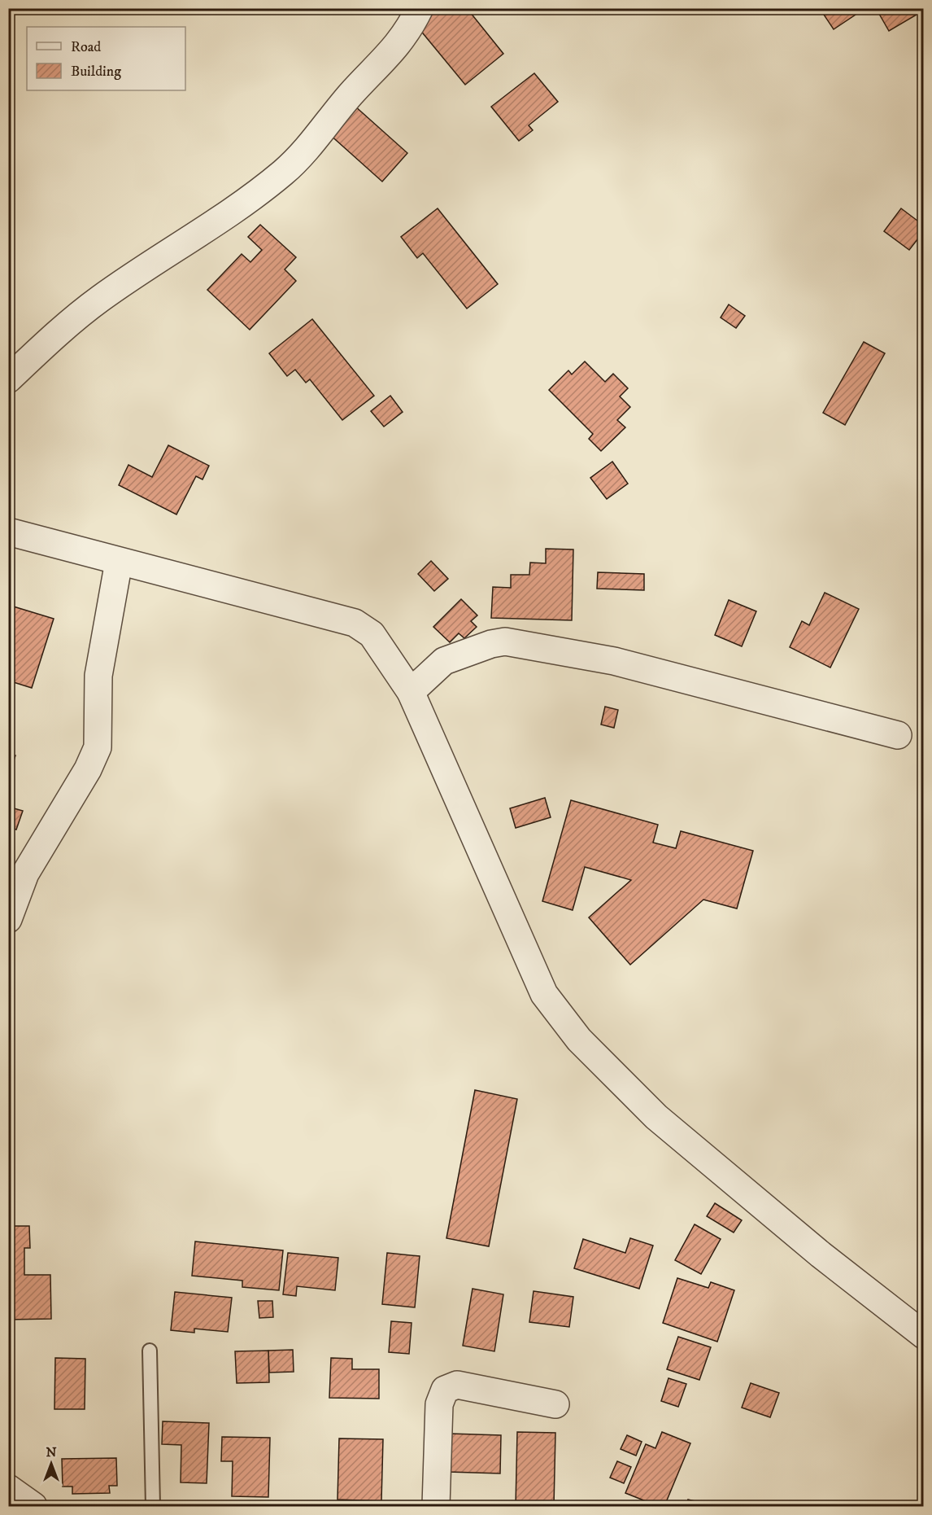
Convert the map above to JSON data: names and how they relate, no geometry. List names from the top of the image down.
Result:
{
  "legend": ["Road", "Building"],
  "north": "top"
}
